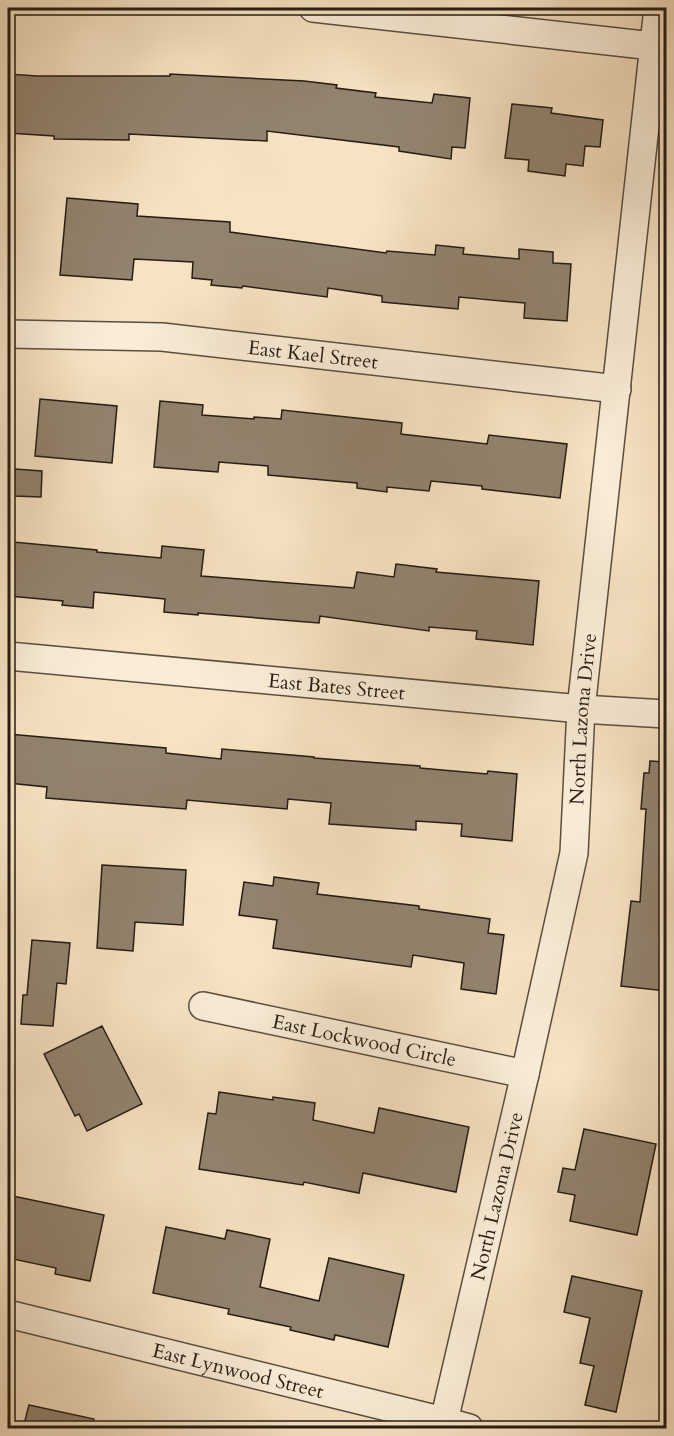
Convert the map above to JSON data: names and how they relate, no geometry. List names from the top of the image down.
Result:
{
  "streets": {
    "street": [
      "East Kael Street",
      "East Bates Street",
      "North Lazona Drive",
      "East Lockwood Circle",
      "East Lynwood Street"
    ]
  },
  "crossings": [
    ["East Kael Street", "North Lazona Drive"],
    ["East Bates Street", "North Lazona Drive"],
    ["North Lazona Drive", "East Lockwood Circle"],
    ["North Lazona Drive", "East Lynwood Street"]
  ]
}
